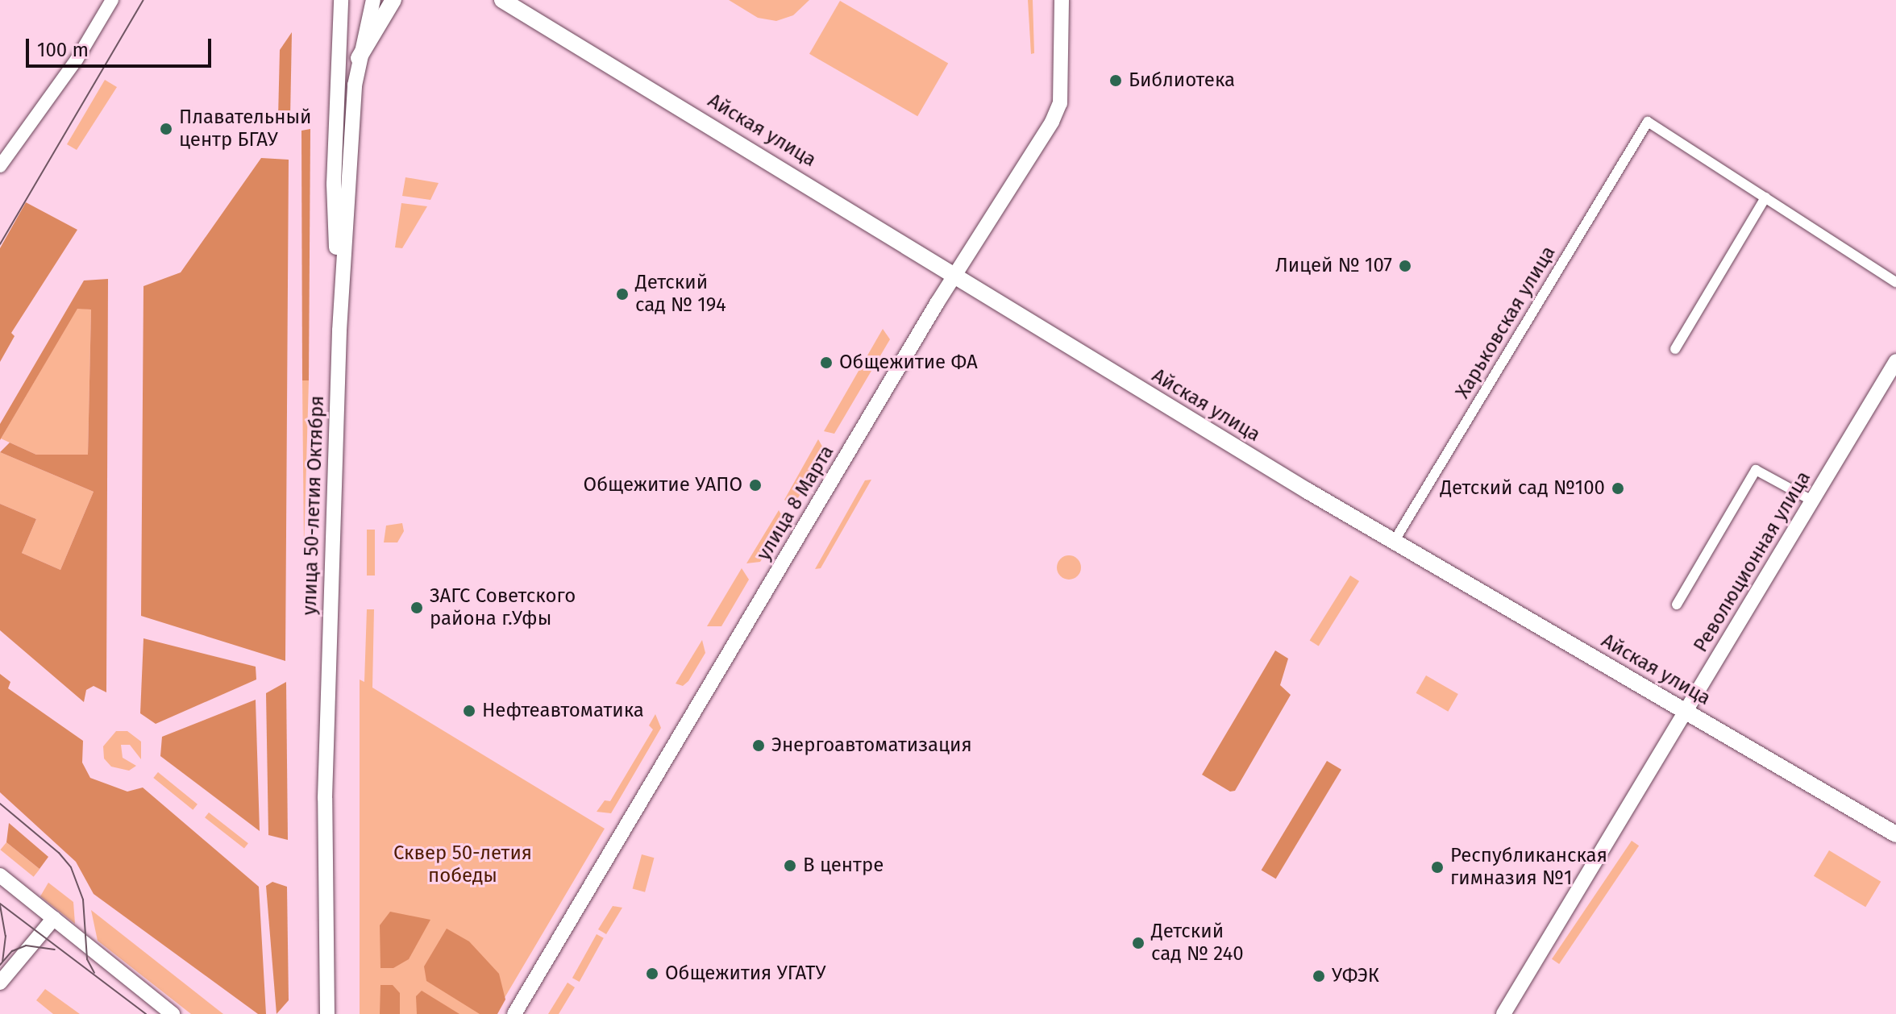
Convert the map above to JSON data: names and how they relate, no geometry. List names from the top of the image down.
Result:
{
  "streets": {
    "main road": [
      "Айская улица",
      "улица 8 Марта",
      "улица 50-летия Октября",
      "Революционная улица"
    ],
    "street": ["Харьковская улица"]
  },
  "crossings": [
    ["Айская улица", "Харьковская улица"],
    ["Айская улица", "улица 8 Марта"],
    ["Айская улица", "Революционная улица"]
  ],
  "parks": ["Сквер 50-летия победы"],
  "places": [
    "Библиотека",
    "Плавательный центр БГАУ",
    "Лицей № 107",
    "Детский сад № 194",
    "Общежитие ФА",
    "Общежитие УАПО",
    "Детский сад №100",
    "ЗАГС Советского района г.Уфы",
    "Нефтеавтоматика",
    "Энергоавтоматизация",
    "В центре",
    "Республиканская гимназия №1",
    "Детский сад № 240",
    "Общежития УГАТУ",
    "УФЭК"
  ],
  "scale_bar": "100 m"
}
